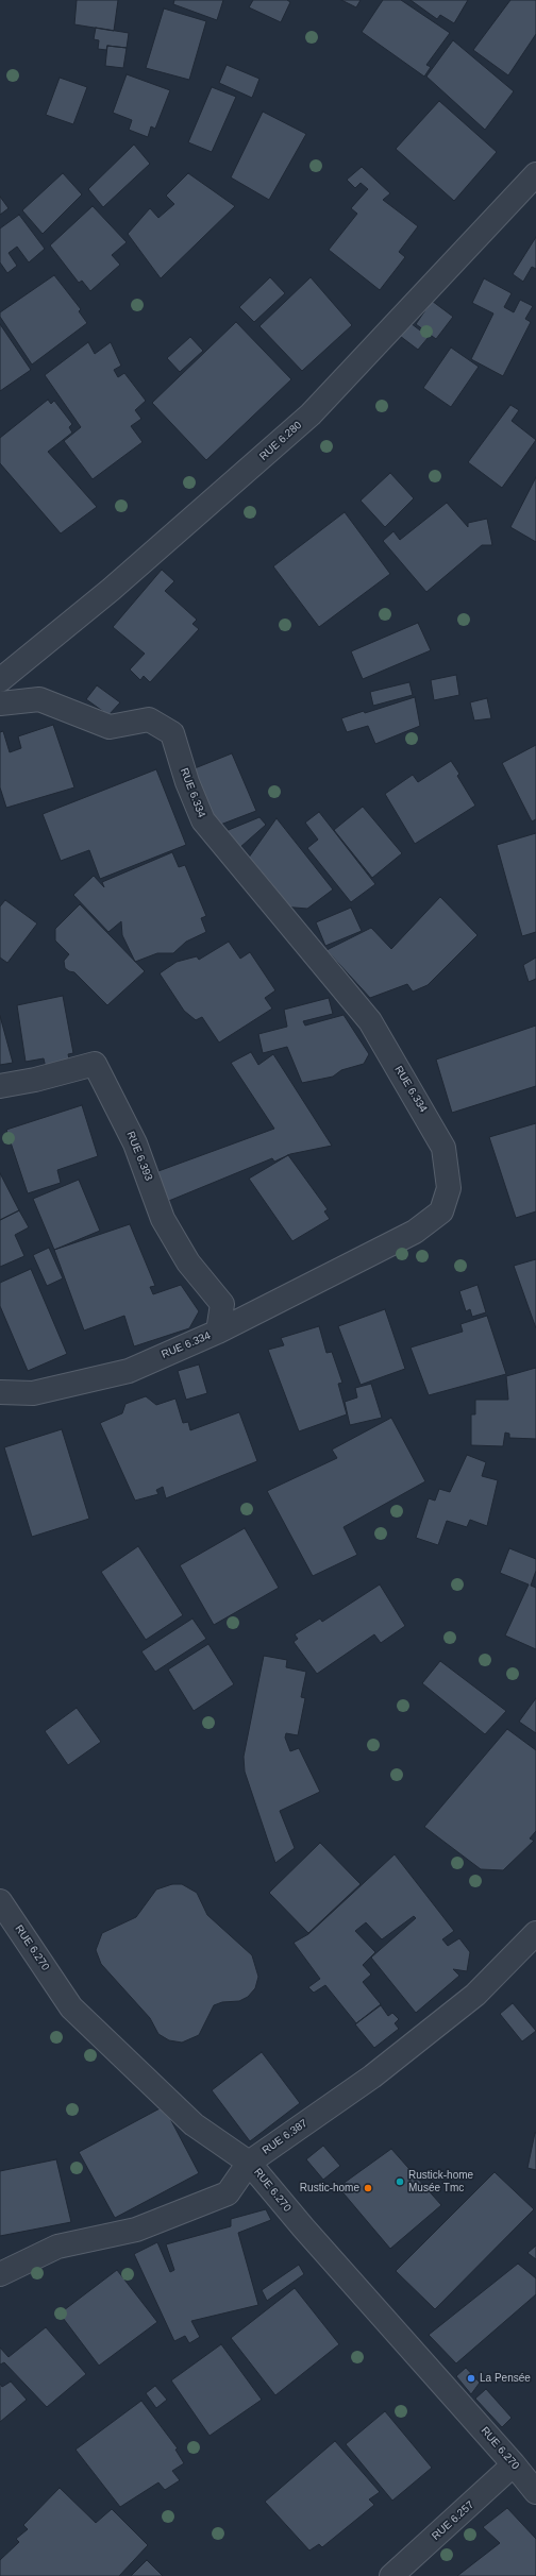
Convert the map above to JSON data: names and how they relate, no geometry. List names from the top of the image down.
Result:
{
  "streets": {
    "street": [
      "RUE 6.280",
      "RUE 6.334",
      "RUE 6.393",
      "RUE 6.270",
      "RUE 6.387",
      "RUE 6.257"
    ]
  },
  "crossings": [
    ["RUE 6.334", "RUE 6.393"],
    ["RUE 6.270", "RUE 6.387"],
    ["RUE 6.270", "RUE 6.257"]
  ],
  "places": ["Rustick-home Musée Tmc", "Rustic-home", "La Pensée"]
}
